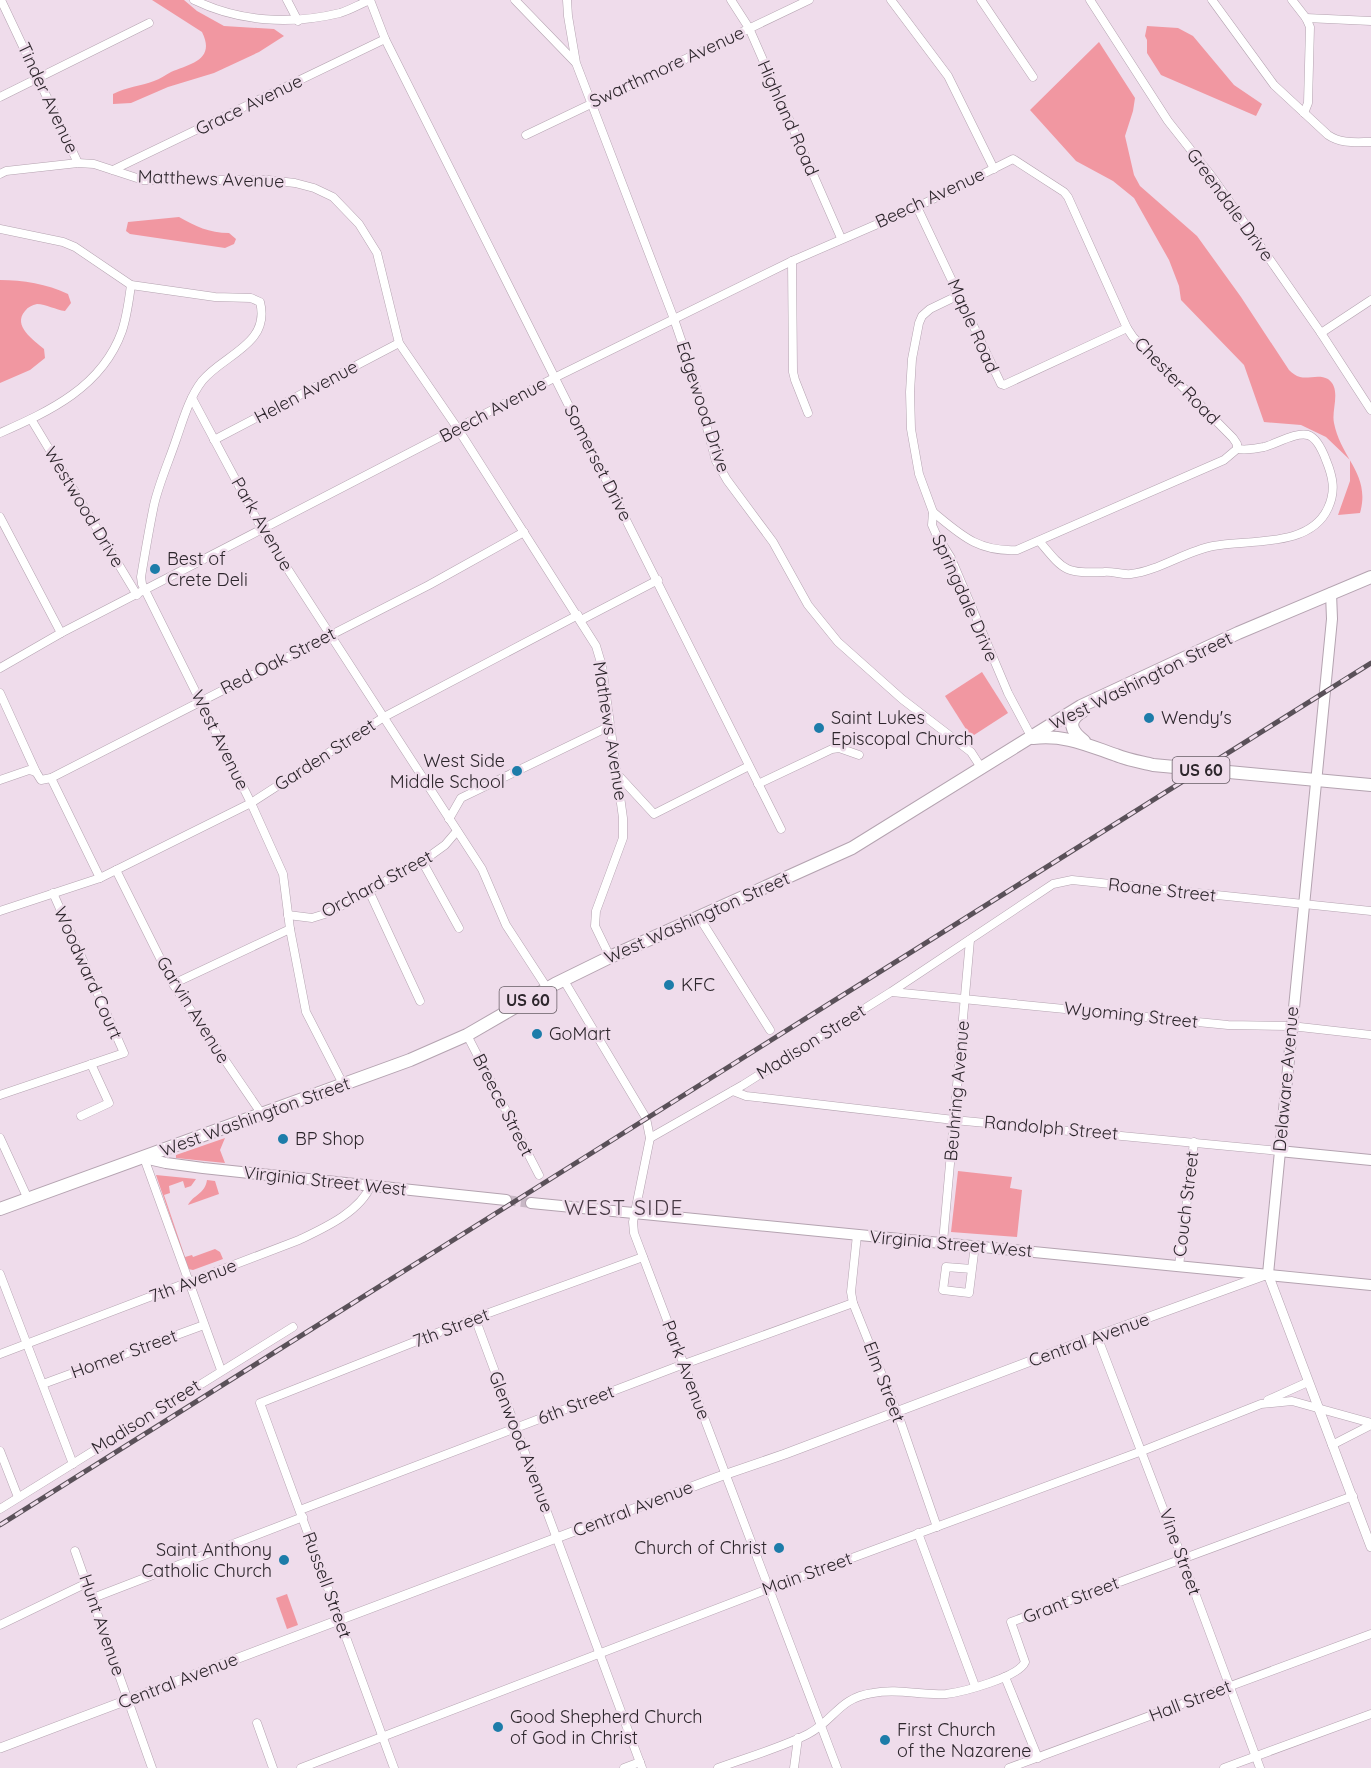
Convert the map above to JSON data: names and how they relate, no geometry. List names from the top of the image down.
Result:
{
  "streets": {
    "main road": [
      "West Washington Street",
      "US 60",
      "Delaware Avenue",
      "Randolph Street",
      "Virginia Street West"
    ],
    "street": [
      "Swarthmore Avenue",
      "Tinder Avenue",
      "Grace Avenue",
      "Highland Road",
      "Matthews Avenue",
      "Beech Avenue",
      "Greendale Drive",
      "Maple Road",
      "Chester Road",
      "Helen Avenue",
      "Edgewood Drive",
      "Somerset Drive",
      "Westwood Drive",
      "Park Avenue",
      "Springdale Drive",
      "Red Oak Street",
      "Mathews Avenue",
      "West Avenue",
      "Garden Street",
      "Orchard Street",
      "Roane Street",
      "Woodward Court",
      "Garvin Avenue",
      "Wyoming Street",
      "Madison Street",
      "Beuhring Avenue",
      "Breece Street",
      "Couch Street",
      "7th Avenue",
      "7th Street",
      "Central Avenue",
      "Homer Street",
      "Elm Street",
      "6th Street",
      "Glenwood Avenue",
      "Vine Street",
      "Main Street",
      "Russell Street",
      "Grant Street",
      "Hunt Avenue",
      "Hall Street"
    ]
  },
  "crossings": [
    ["Swarthmore Avenue", "Highland Road"],
    ["Swarthmore Avenue", "Edgewood Drive"],
    ["Tinder Avenue", "Matthews Avenue"],
    ["Grace Avenue", "Matthews Avenue"],
    ["Grace Avenue", "Somerset Drive"],
    ["Highland Road", "Beech Avenue"],
    ["Matthews Avenue", "Beech Avenue"],
    ["Matthews Avenue", "Helen Avenue"],
    ["Matthews Avenue", "Mathews Avenue"],
    ["Beech Avenue", "Maple Road"],
    ["Beech Avenue", "Chester Road"],
    ["Beech Avenue", "Edgewood Drive"],
    ["Beech Avenue", "Somerset Drive"],
    ["Beech Avenue", "Westwood Drive"],
    ["Beech Avenue", "Park Avenue"],
    ["Beech Avenue", "Mathews Avenue"],
    ["Beech Avenue", "West Avenue"],
    ["Maple Road", "Chester Road"],
    ["Maple Road", "Springdale Drive"],
    ["Helen Avenue", "Park Avenue"],
    ["Edgewood Drive", "West Washington Street"],
    ["Somerset Drive", "Garden Street"],
    ["Park Avenue", "Red Oak Street"],
    ["Park Avenue", "West Washington Street"],
    ["Park Avenue", "West Avenue"],
    ["Park Avenue", "Garden Street"],
    ["Park Avenue", "Orchard Street"],
    ["Park Avenue", "Madison Street"],
    ["Park Avenue", "Virginia Street West"],
    ["Park Avenue", "7th Street"],
    ["Park Avenue", "Central Avenue"],
    ["Park Avenue", "6th Street"],
    ["Park Avenue", "Main Street"],
    ["Park Avenue", "Grant Street"],
    ["Springdale Drive", "West Washington Street"],
    ["Springdale Drive", "US 60"],
    ["Red Oak Street", "Mathews Avenue"],
    ["Red Oak Street", "West Avenue"],
    ["West Washington Street", "Mathews Avenue"],
    ["West Washington Street", "West Avenue"],
    ["West Washington Street", "US 60"],
    ["West Washington Street", "Garvin Avenue"],
    ["West Washington Street", "Delaware Avenue"],
    ["West Washington Street", "Breece Street"],
    ["West Washington Street", "Virginia Street West"],
    ["Mathews Avenue", "Garden Street"],
    ["West Avenue", "Garden Street"],
    ["West Avenue", "Orchard Street"],
    ["Garden Street", "Woodward Court"],
    ["Garden Street", "Garvin Avenue"],
    ["US 60", "Delaware Avenue"],
    ["Roane Street", "Madison Street"],
    ["Roane Street", "Delaware Avenue"],
    ["Roane Street", "Beuhring Avenue"],
    ["Wyoming Street", "Madison Street"],
    ["Wyoming Street", "Delaware Avenue"],
    ["Wyoming Street", "Beuhring Avenue"],
    ["Madison Street", "Beuhring Avenue"],
    ["Madison Street", "Randolph Street"],
    ["Delaware Avenue", "Randolph Street"],
    ["Delaware Avenue", "Virginia Street West"],
    ["Delaware Avenue", "Central Avenue"],
    ["Delaware Avenue", "Main Street"],
    ["Delaware Avenue", "Grant Street"],
    ["Beuhring Avenue", "Randolph Street"],
    ["Beuhring Avenue", "Virginia Street West"],
    ["Randolph Street", "Couch Street"],
    ["Virginia Street West", "Couch Street"],
    ["Virginia Street West", "7th Avenue"],
    ["Virginia Street West", "Central Avenue"],
    ["Virginia Street West", "Elm Street"],
    ["7th Street", "Glenwood Avenue"],
    ["7th Street", "Russell Street"],
    ["Central Avenue", "Elm Street"],
    ["Central Avenue", "Glenwood Avenue"],
    ["Central Avenue", "Vine Street"],
    ["Central Avenue", "Russell Street"],
    ["Central Avenue", "Hunt Avenue"],
    ["Elm Street", "6th Street"],
    ["Elm Street", "Main Street"],
    ["6th Street", "Glenwood Avenue"],
    ["6th Street", "Russell Street"],
    ["6th Street", "Hunt Avenue"],
    ["Glenwood Avenue", "Main Street"],
    ["Vine Street", "Main Street"],
    ["Vine Street", "Grant Street"],
    ["Vine Street", "Hall Street"],
    ["Main Street", "Russell Street"]
  ],
  "districts": ["WEST SIDE"],
  "places": [
    "Best of Crete Deli",
    "Wendy's",
    "Saint Lukes Episcopal Church",
    "West Side Middle School",
    "KFC",
    "GoMart",
    "BP Shop",
    "Church of Christ",
    "Saint Anthony Catholic Church",
    "Good Shepherd Church of God in Christ",
    "First Church of the Nazarene"
  ]
}
